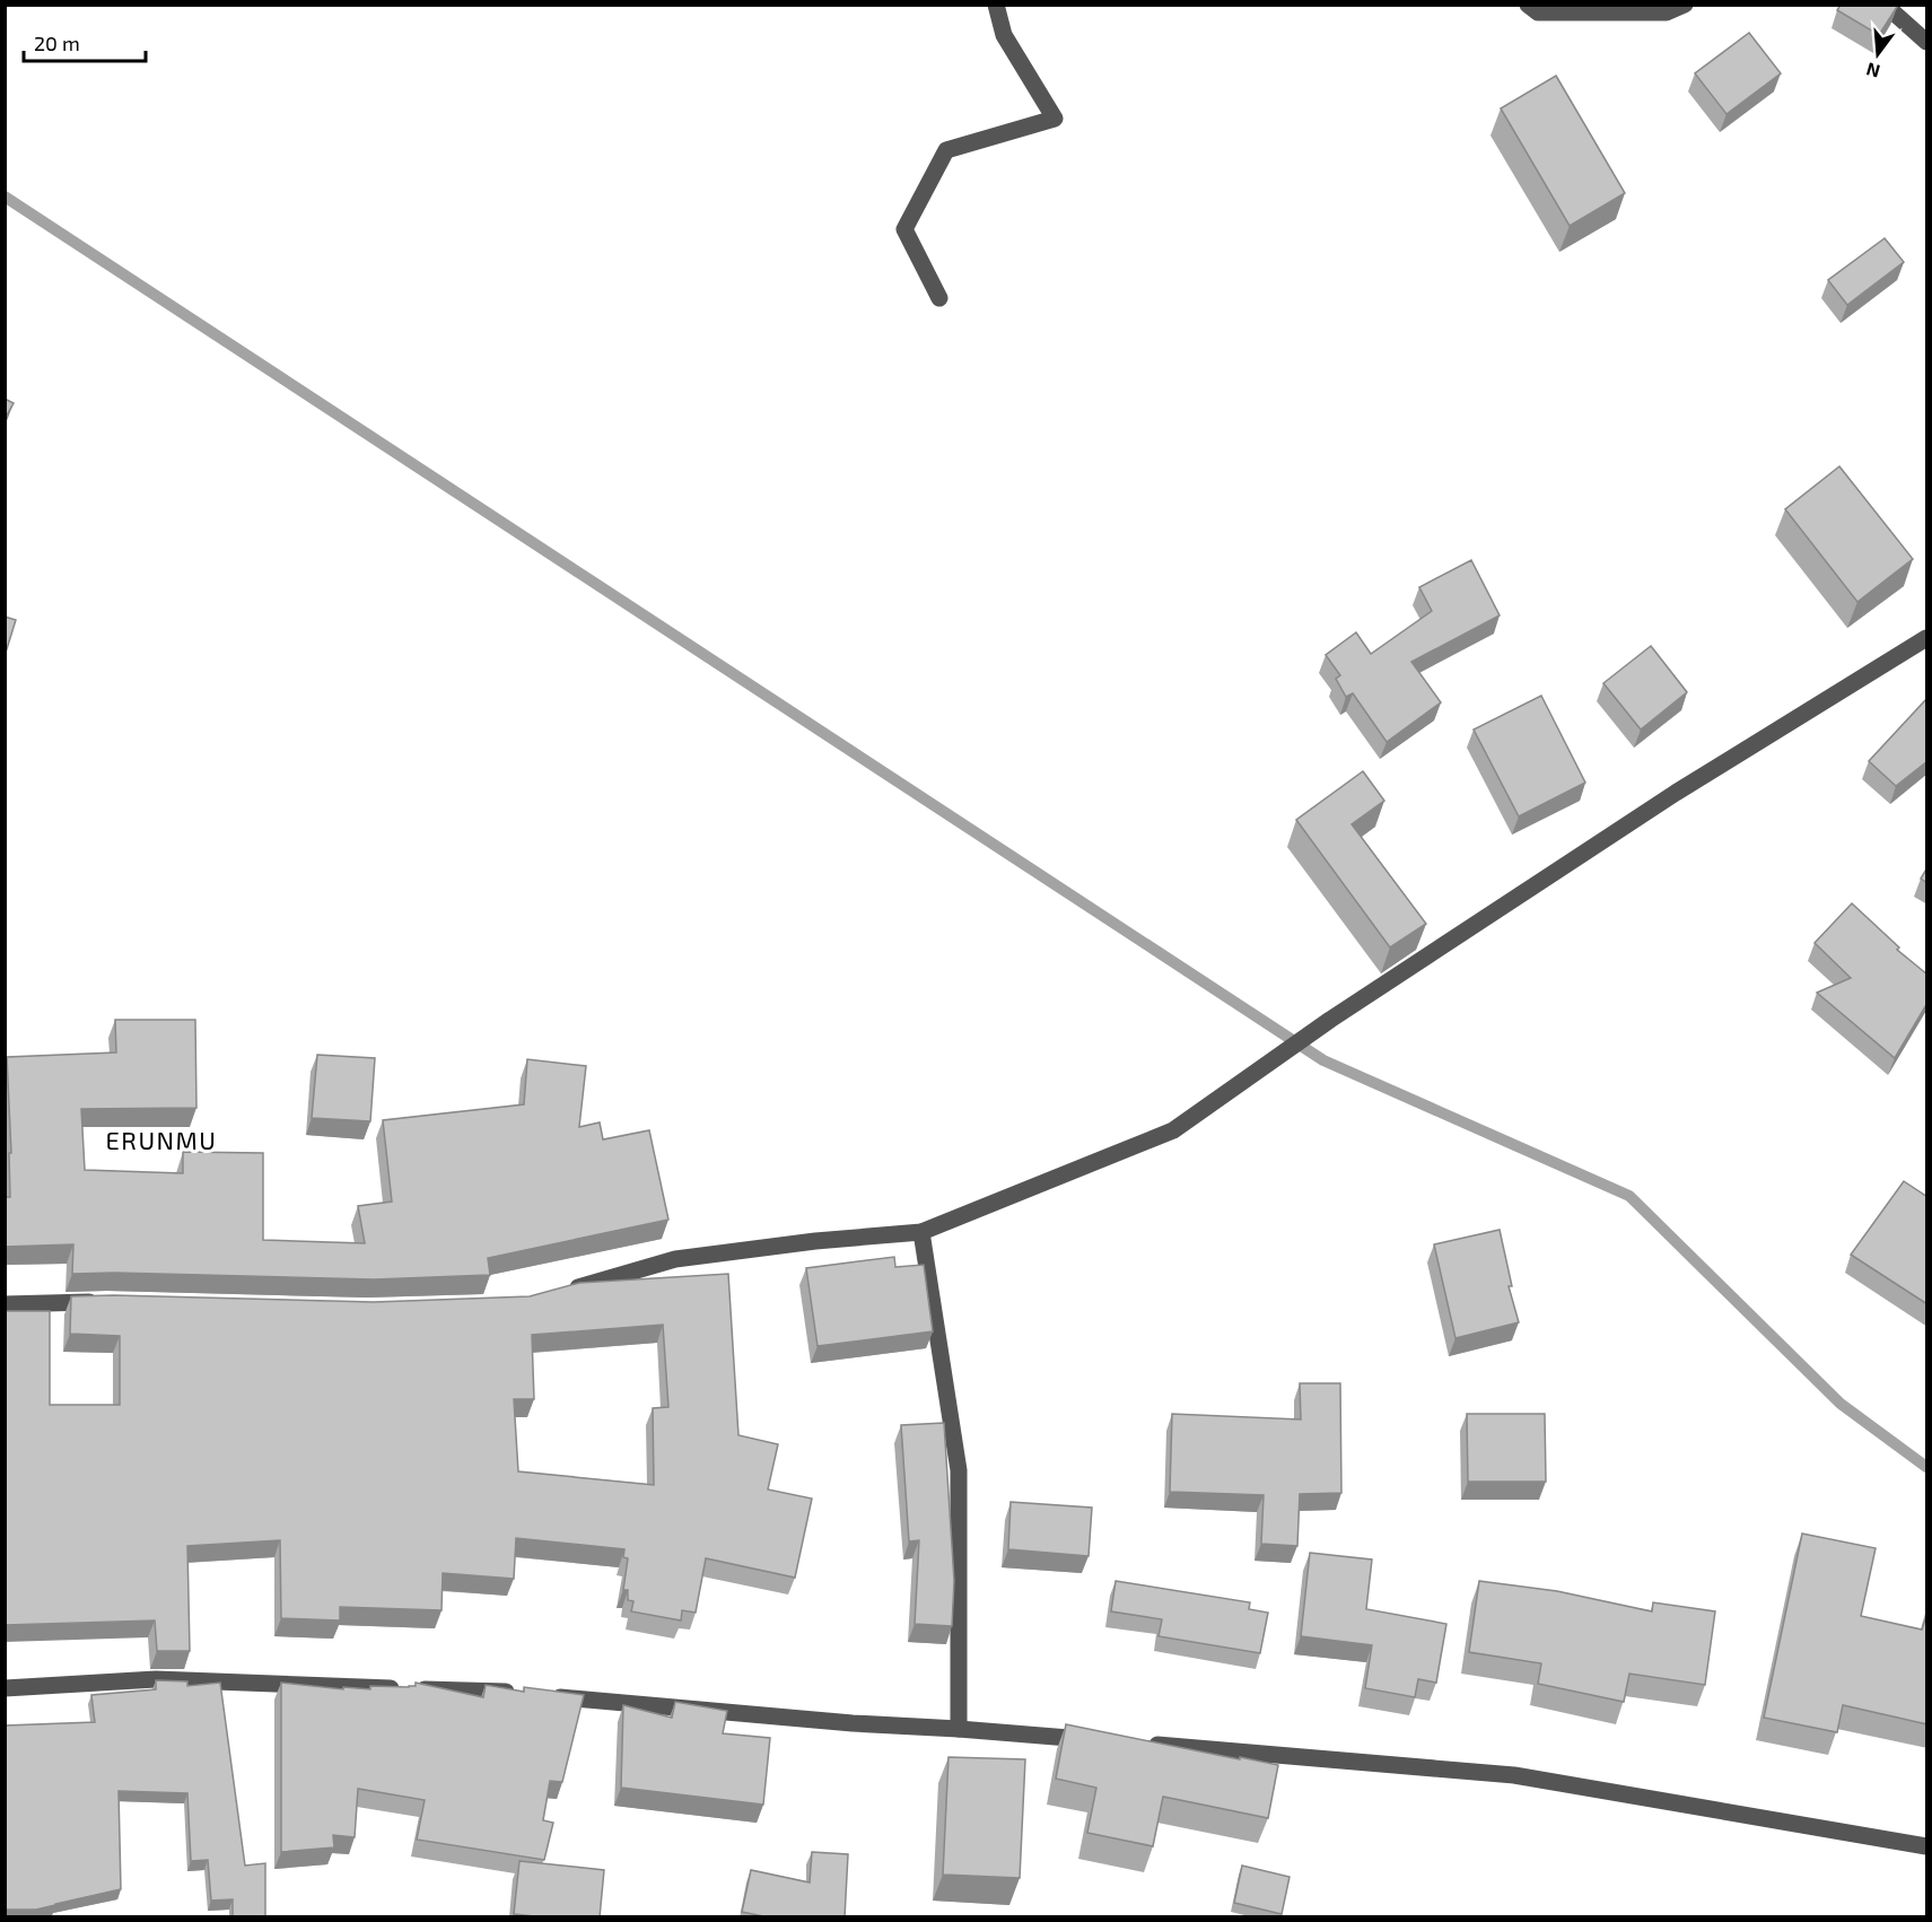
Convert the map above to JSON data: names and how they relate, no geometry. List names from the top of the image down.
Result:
{
  "districts": ["ERUNMU"],
  "scale_bar": "20 m",
  "north": "bottom"
}
